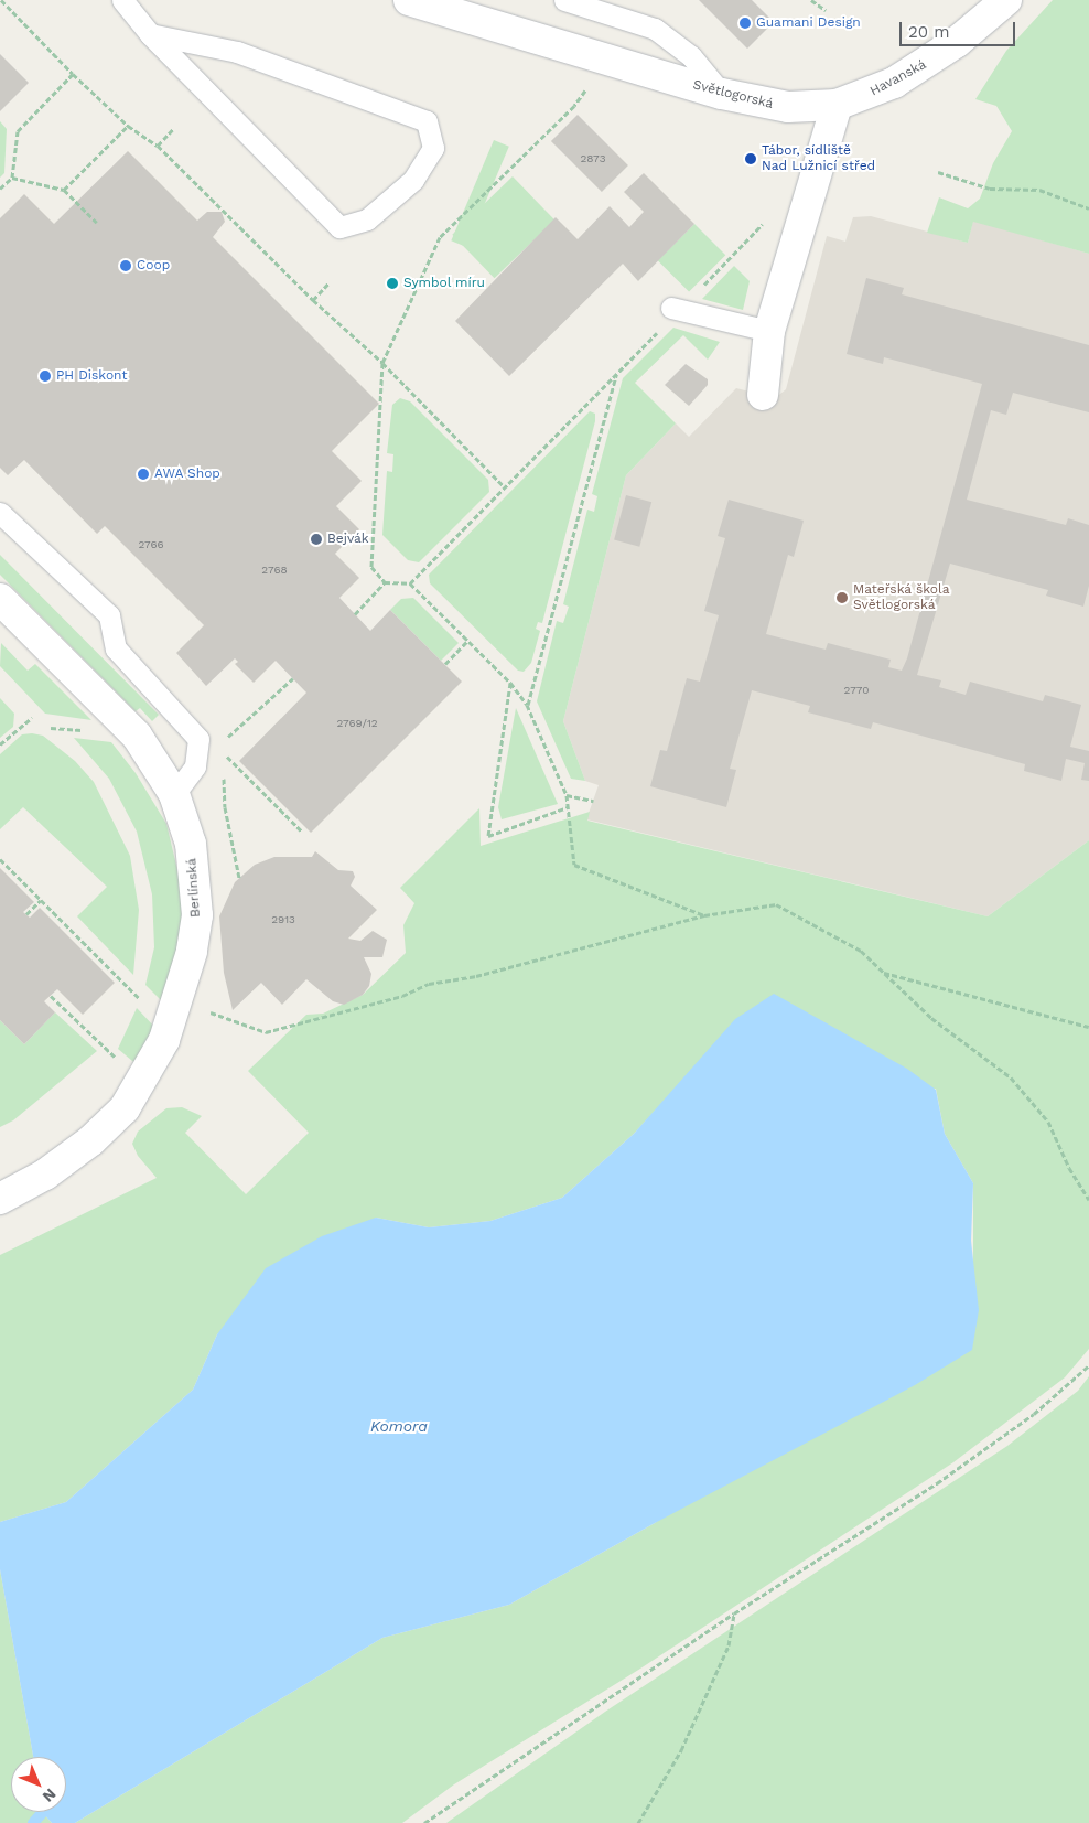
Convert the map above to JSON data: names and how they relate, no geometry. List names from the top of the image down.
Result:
{
  "streets": {
    "street": ["Havanská", "Světlogorská", "Berlínská"]
  },
  "crossings": [
    ["Havanská", "Světlogorská"]
  ],
  "water": ["Komora"],
  "places": [
    "Guamani Design",
    "Tábor, sídliště Nad Lužnicí střed",
    "Coop",
    "Symbol míru",
    "PH Diskont",
    "AWA Shop",
    "Bejvák",
    "Mateřská škola Světlogorská"
  ],
  "house_numbers": [
    "2873",
    "2766",
    "2768",
    "2770",
    "2769/12",
    "2913"
  ],
  "scale_bar": "20 m",
  "north": "bottom right"
}
